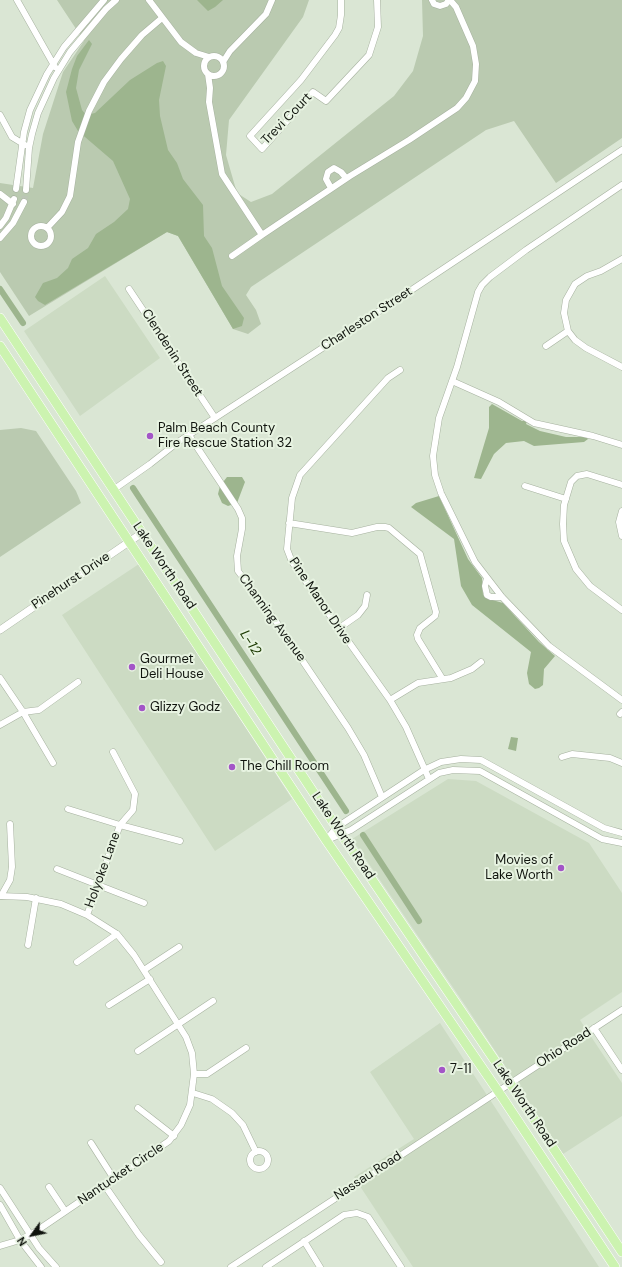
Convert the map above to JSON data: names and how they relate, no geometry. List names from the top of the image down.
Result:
{
  "streets": {
    "main road": ["Lake Worth Road"],
    "street": [
      "Trevi Court",
      "Charleston Street",
      "Clendenin Street",
      "Pinehurst Drive",
      "Pine Manor Drive",
      "Channing Avenue",
      "Holyoke Lane",
      "Ohio Road",
      "Nantucket Circle",
      "Nassau Road"
    ]
  },
  "crossings": [
    ["Charleston Street", "Clendenin Street"],
    ["Charleston Street", "Lake Worth Road"],
    ["Charleston Street", "Channing Avenue"],
    ["Lake Worth Road", "Pinehurst Drive"],
    ["Lake Worth Road", "Ohio Road"],
    ["Lake Worth Road", "Nassau Road"],
    ["Holyoke Lane", "Nantucket Circle"],
    ["Ohio Road", "Nassau Road"]
  ],
  "water": ["L-12"],
  "places": [
    "Palm Beach County Fire Rescue Station 32",
    "Gourmet Deli House",
    "Glizzy Godz",
    "The Chill Room",
    "Movies of Lake Worth",
    "7-11"
  ],
  "north": "bottom left"
}
